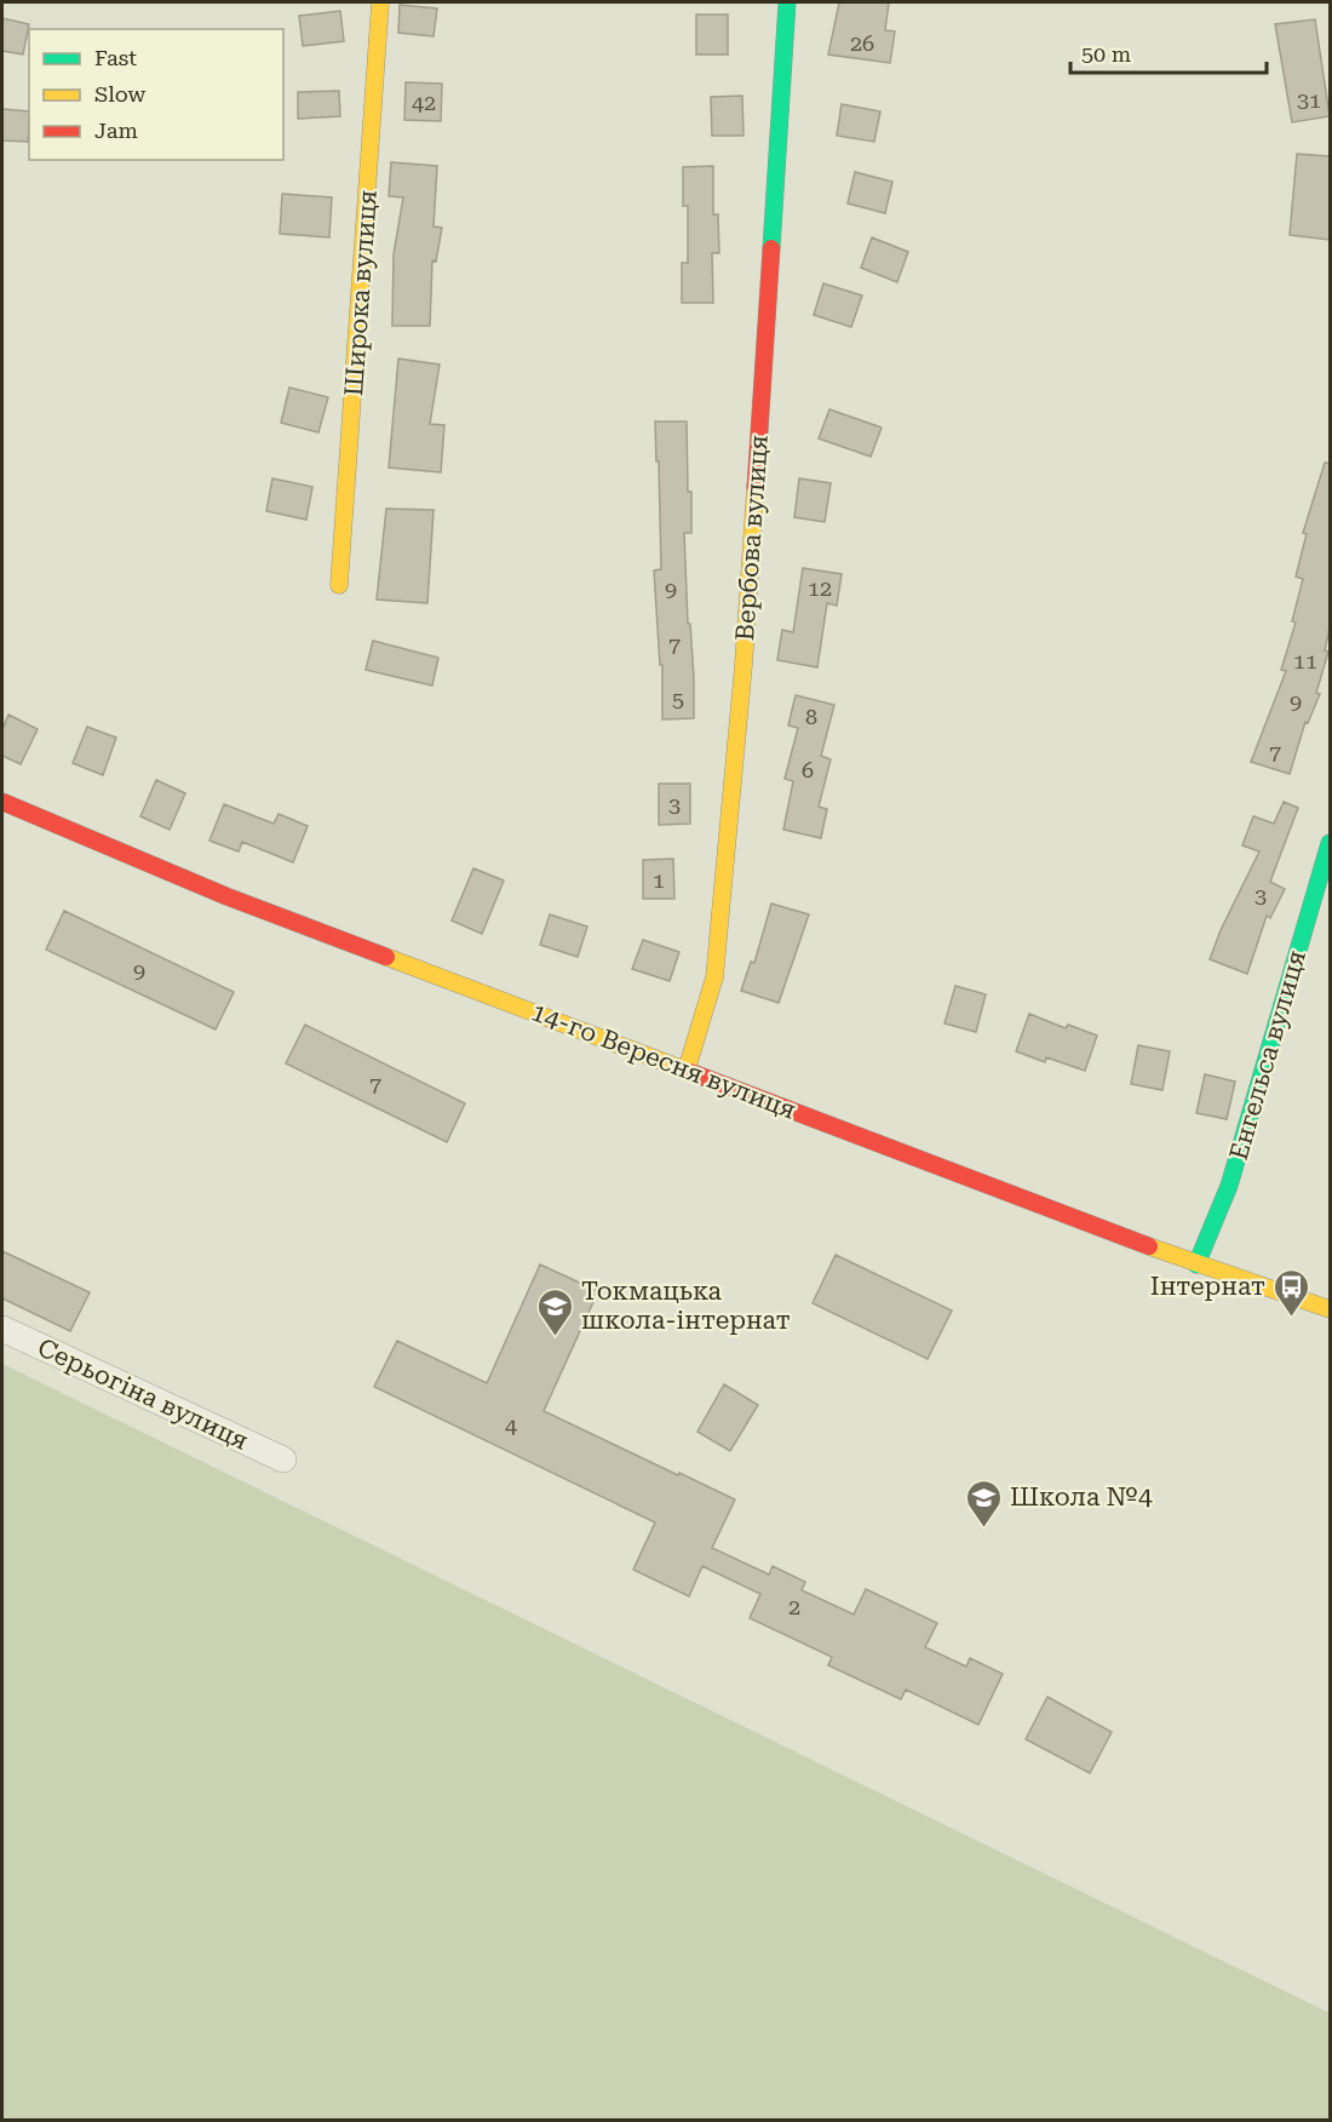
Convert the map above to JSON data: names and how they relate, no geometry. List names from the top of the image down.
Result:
{
  "streets": {
    "street": [
      "Широка вулиця",
      "Вербова вулиця",
      "Енгельса вулиця",
      "14-го Вересня вулиця",
      "Серьогіна вулиця"
    ]
  },
  "crossings": [
    ["Вербова вулиця", "14-го Вересня вулиця"],
    ["Енгельса вулиця", "14-го Вересня вулиця"]
  ],
  "places": {
    "bus stop": ["Інтернат"],
    "school or university": ["Токмацька школа-інтернат", "Школа №4"]
  },
  "house_numbers": [
    "26",
    "31",
    "42",
    "12",
    "9",
    "7",
    "11",
    "5",
    "9",
    "8",
    "7",
    "6",
    "3",
    "1",
    "3",
    "9",
    "7",
    "4",
    "2"
  ],
  "legend": ["Fast", "Slow", "Jam"],
  "scale_bar": "50 m"
}
